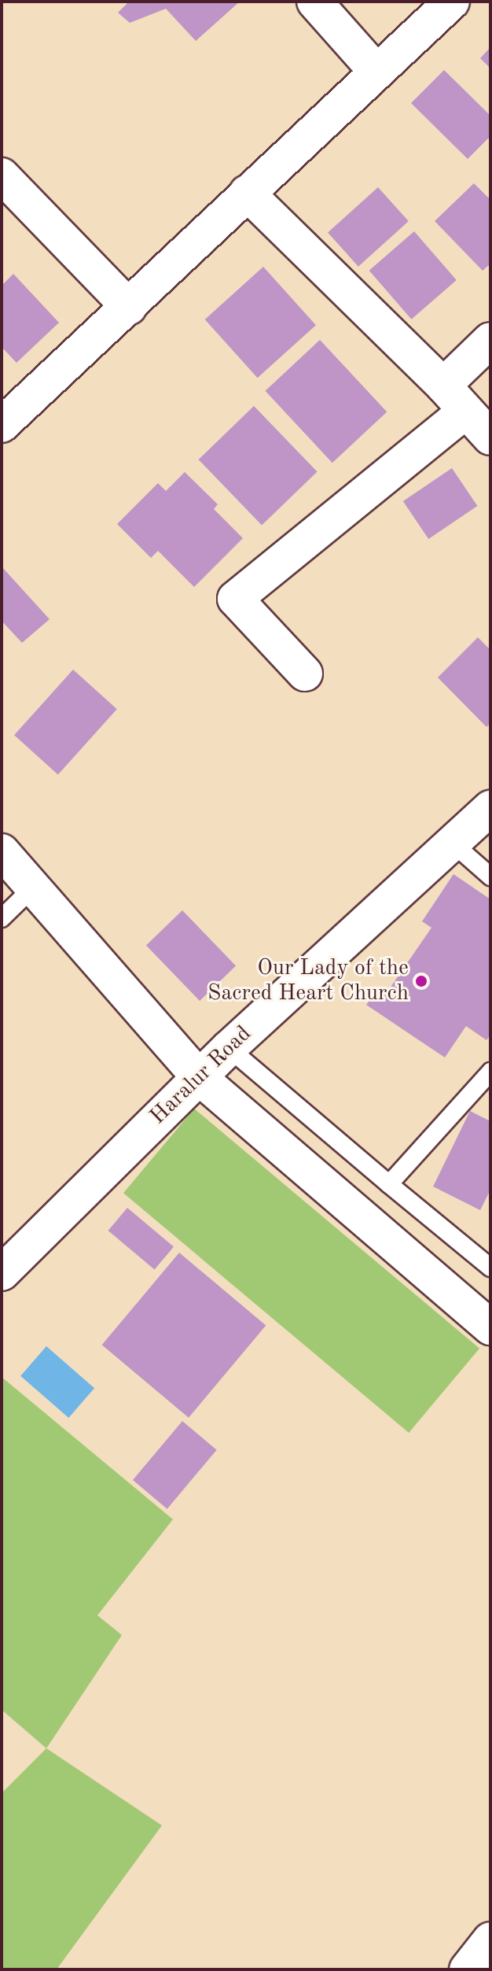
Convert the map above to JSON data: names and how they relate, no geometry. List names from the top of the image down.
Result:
{
  "streets": {
    "street": ["Haralur Road"]
  },
  "places": ["Our Lady of the Sacred Heart Church"]
}
